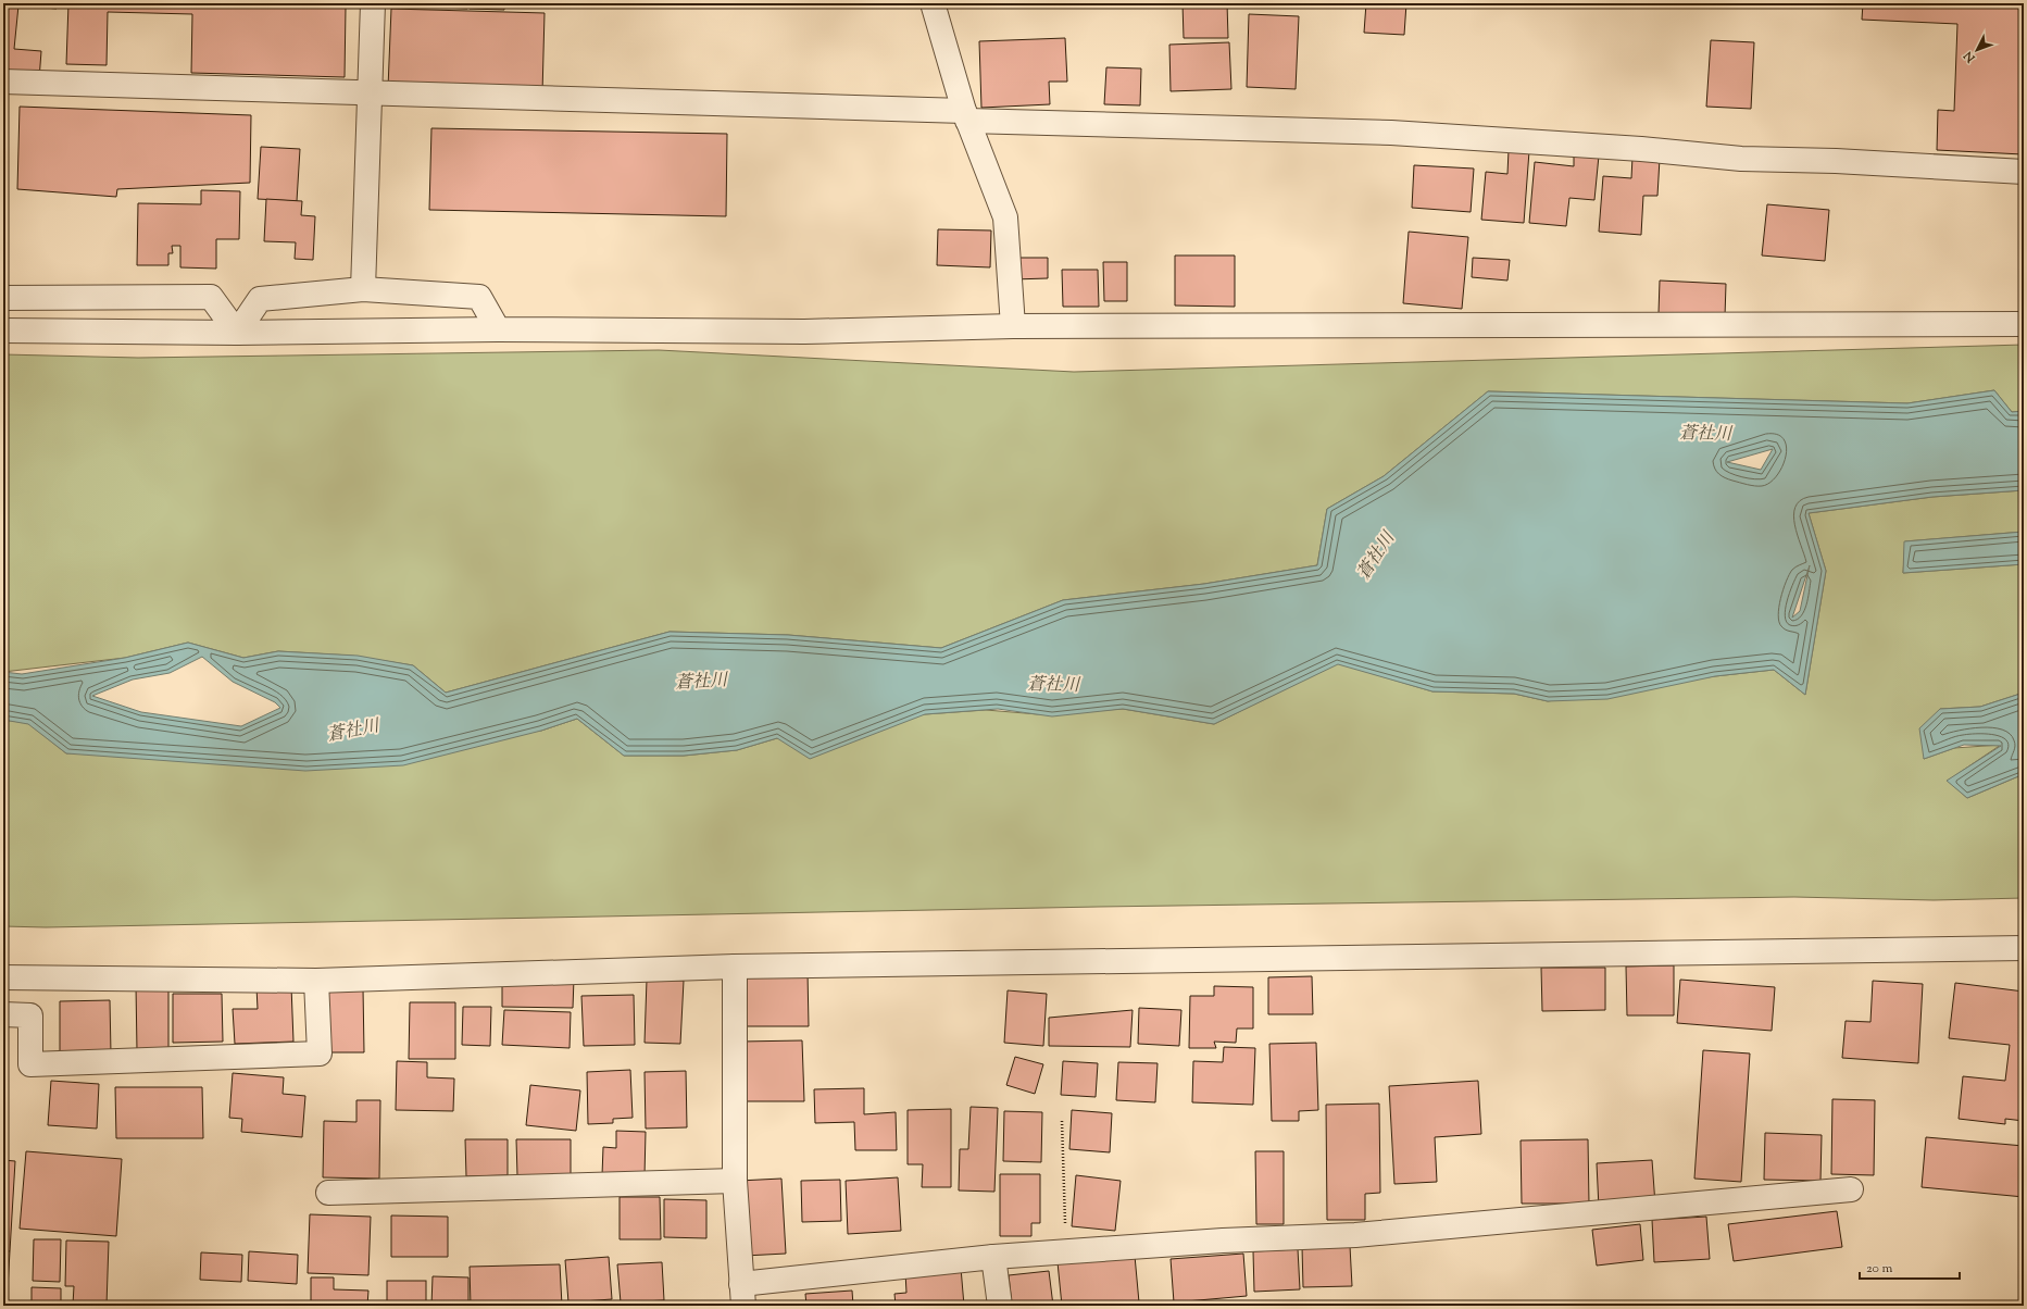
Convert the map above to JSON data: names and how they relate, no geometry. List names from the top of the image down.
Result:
{
  "water": ["蒼社川"],
  "scale_bar": "20 m",
  "north": "bottom left"
}
